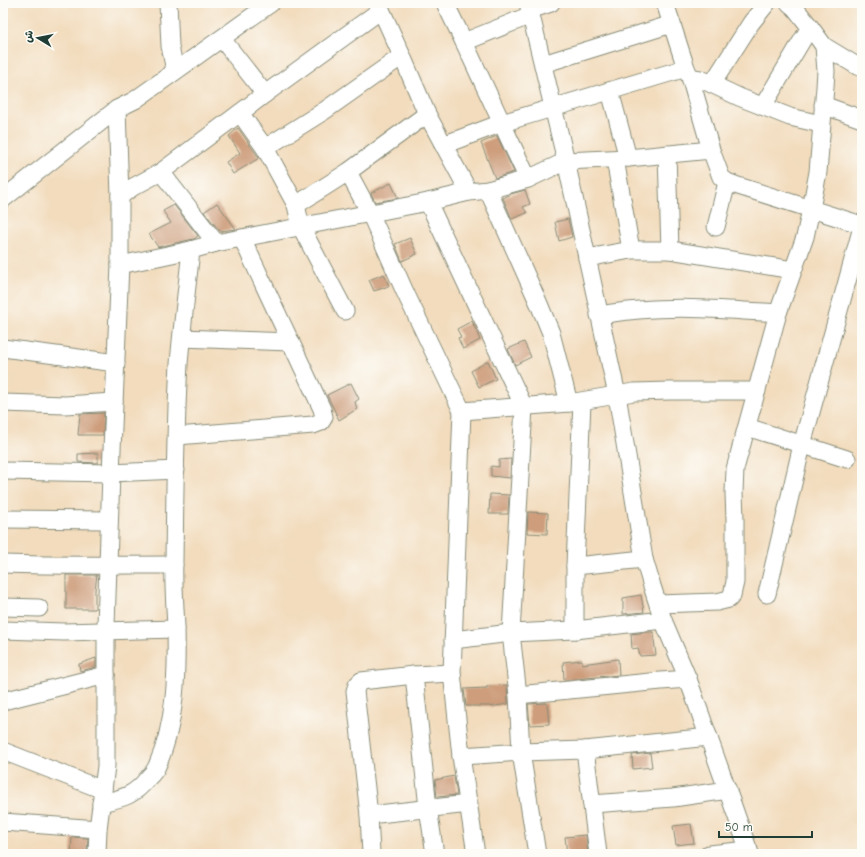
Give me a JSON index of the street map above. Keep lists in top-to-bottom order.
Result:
{
  "scale_bar": "50 m",
  "north": "left"
}
